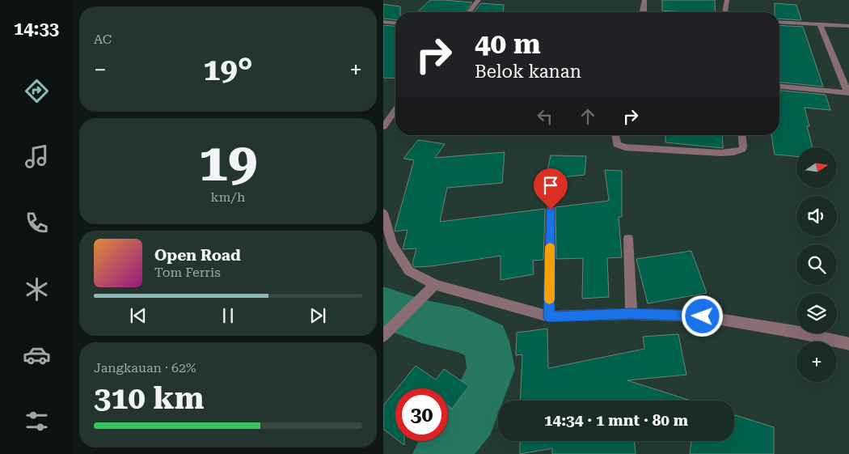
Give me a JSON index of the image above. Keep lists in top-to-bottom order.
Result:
{
  "north": "right",
  "page": {
    "tabs": "14:33",
    "tile": [
      "AC",
      ["19", "km/h"],
      ["Jangkauan · 62%", "310 km"]
    ],
    "turn": ["40 m", "Belok kanan"],
    "heat": ["−", "19°", "+"],
    "map_buttons": "+",
    "song": ["Open Road", "Tom Ferris"],
    "limit": "30",
    "trip": "14:34 · 1 mnt · 80 m"
  }
}
